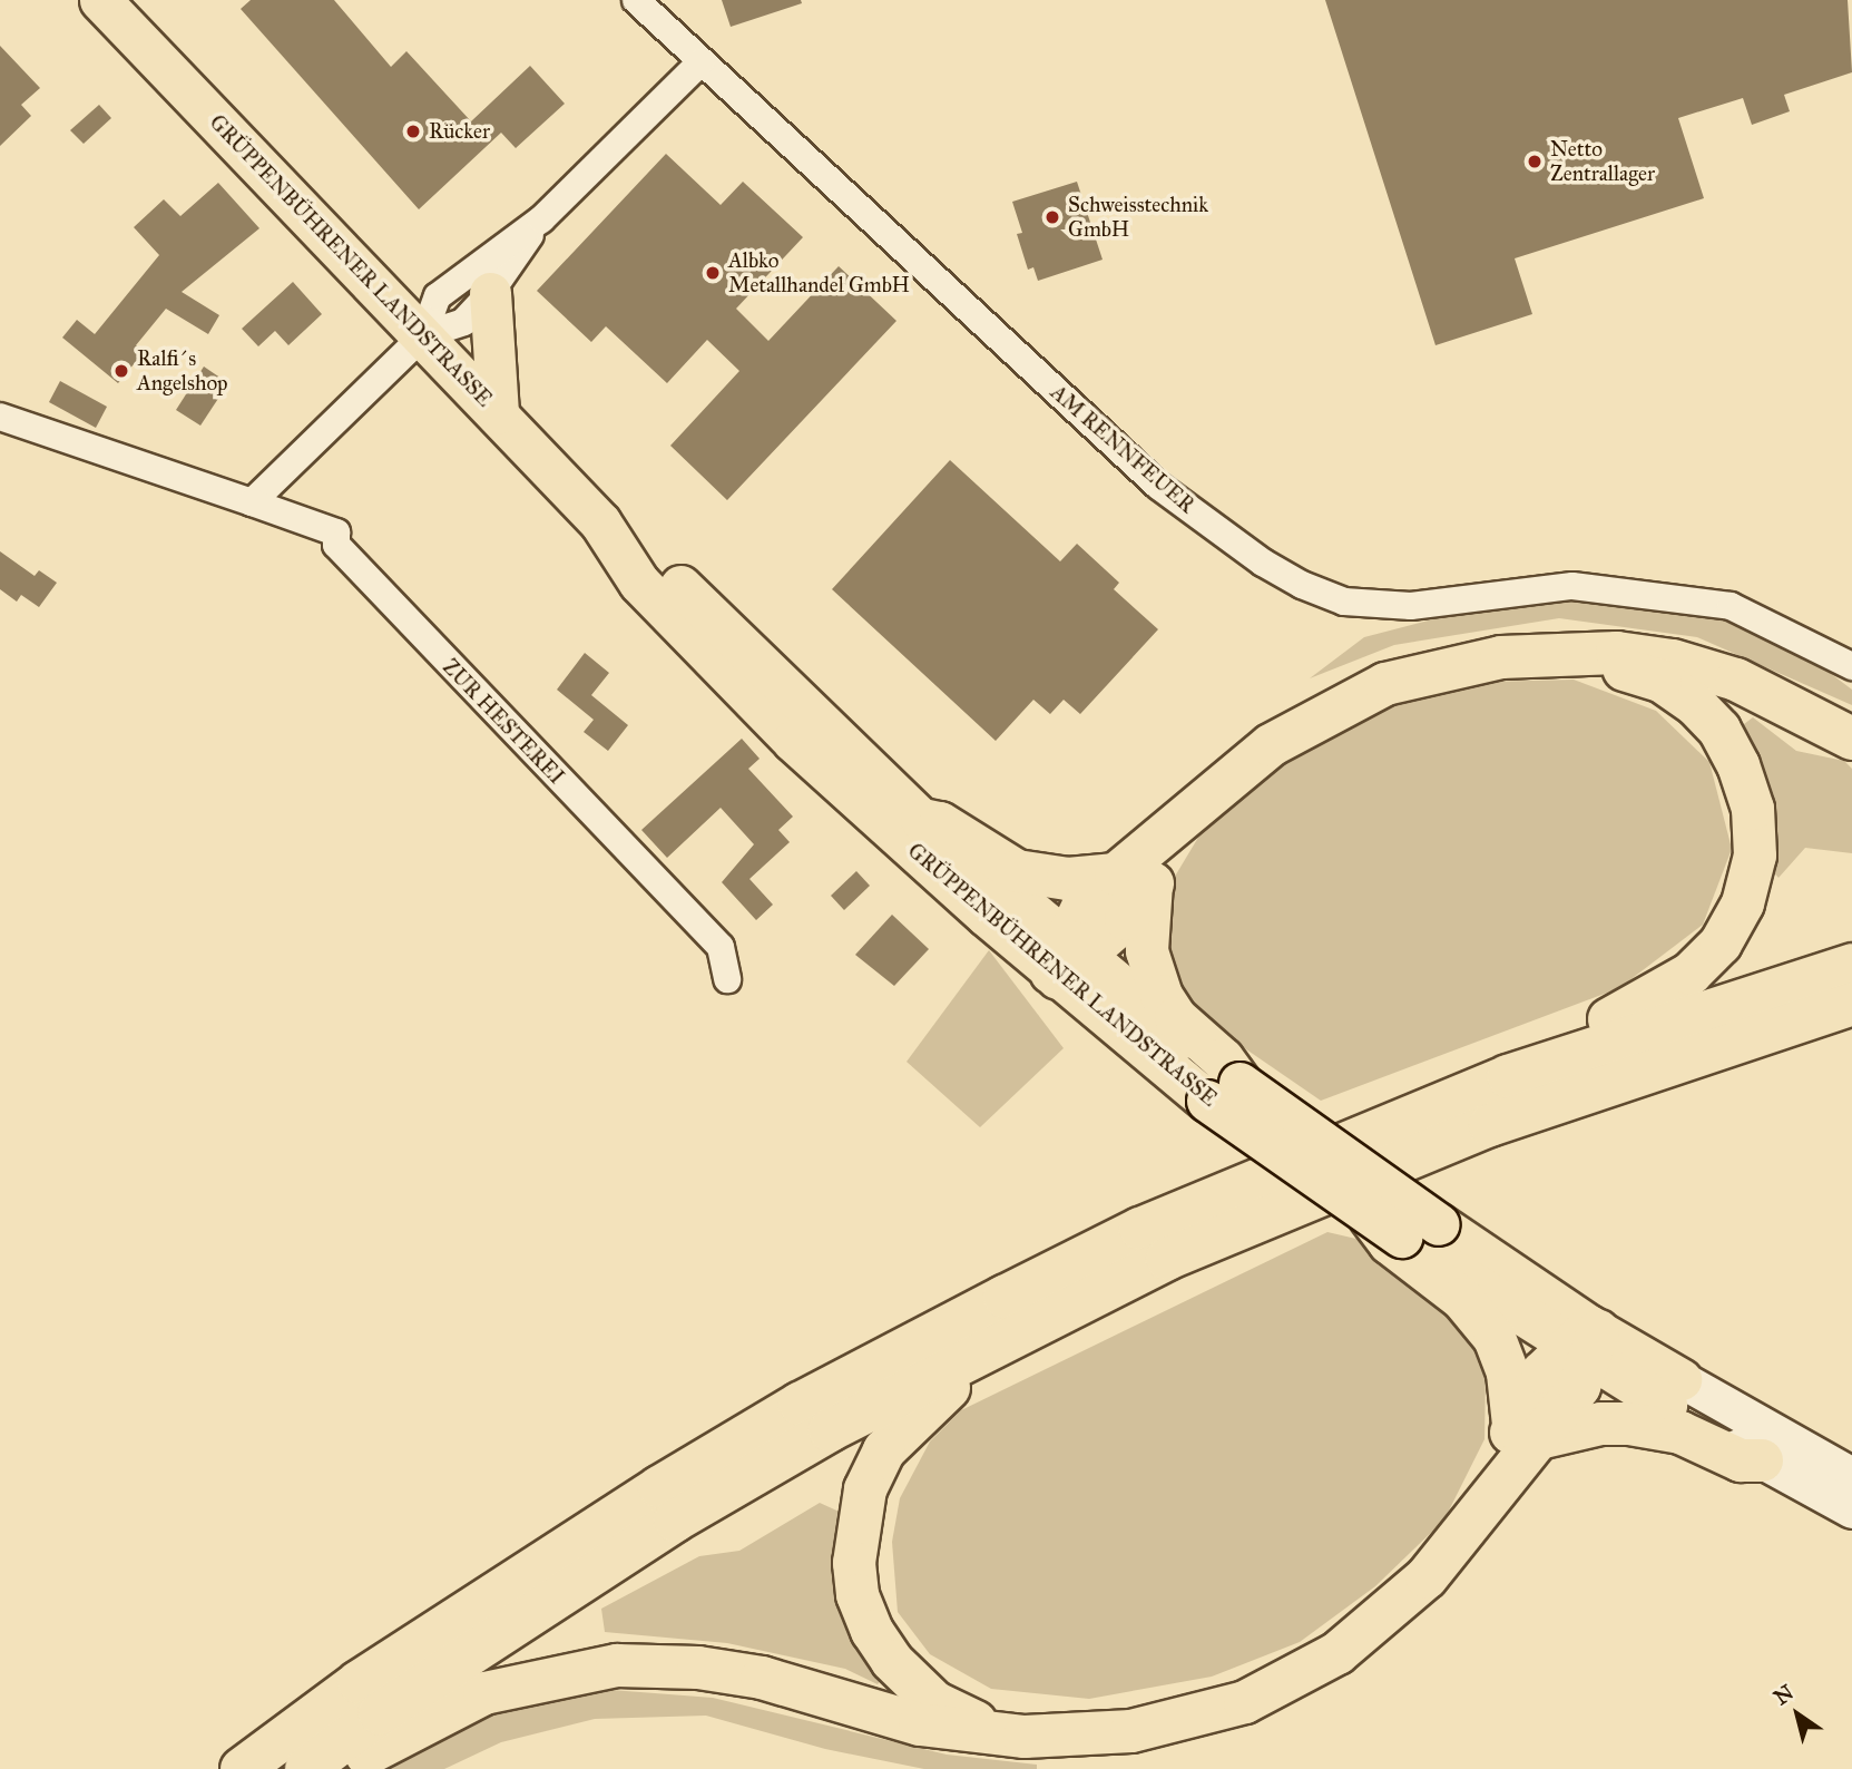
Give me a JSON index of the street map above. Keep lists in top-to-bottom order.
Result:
{
  "streets": {
    "main road": ["GRÜPPENBÜHRENER LANDSTRASSE"],
    "street": ["AM RENNFEUER", "ZUR HESTEREI"]
  },
  "places": [
    "Rücker",
    "Netto Zentrallager",
    "Schweisstechnik GmbH",
    "Albko Metallhandel GmbH",
    "Ralfi´s Angelshop"
  ],
  "north": "top left"
}
